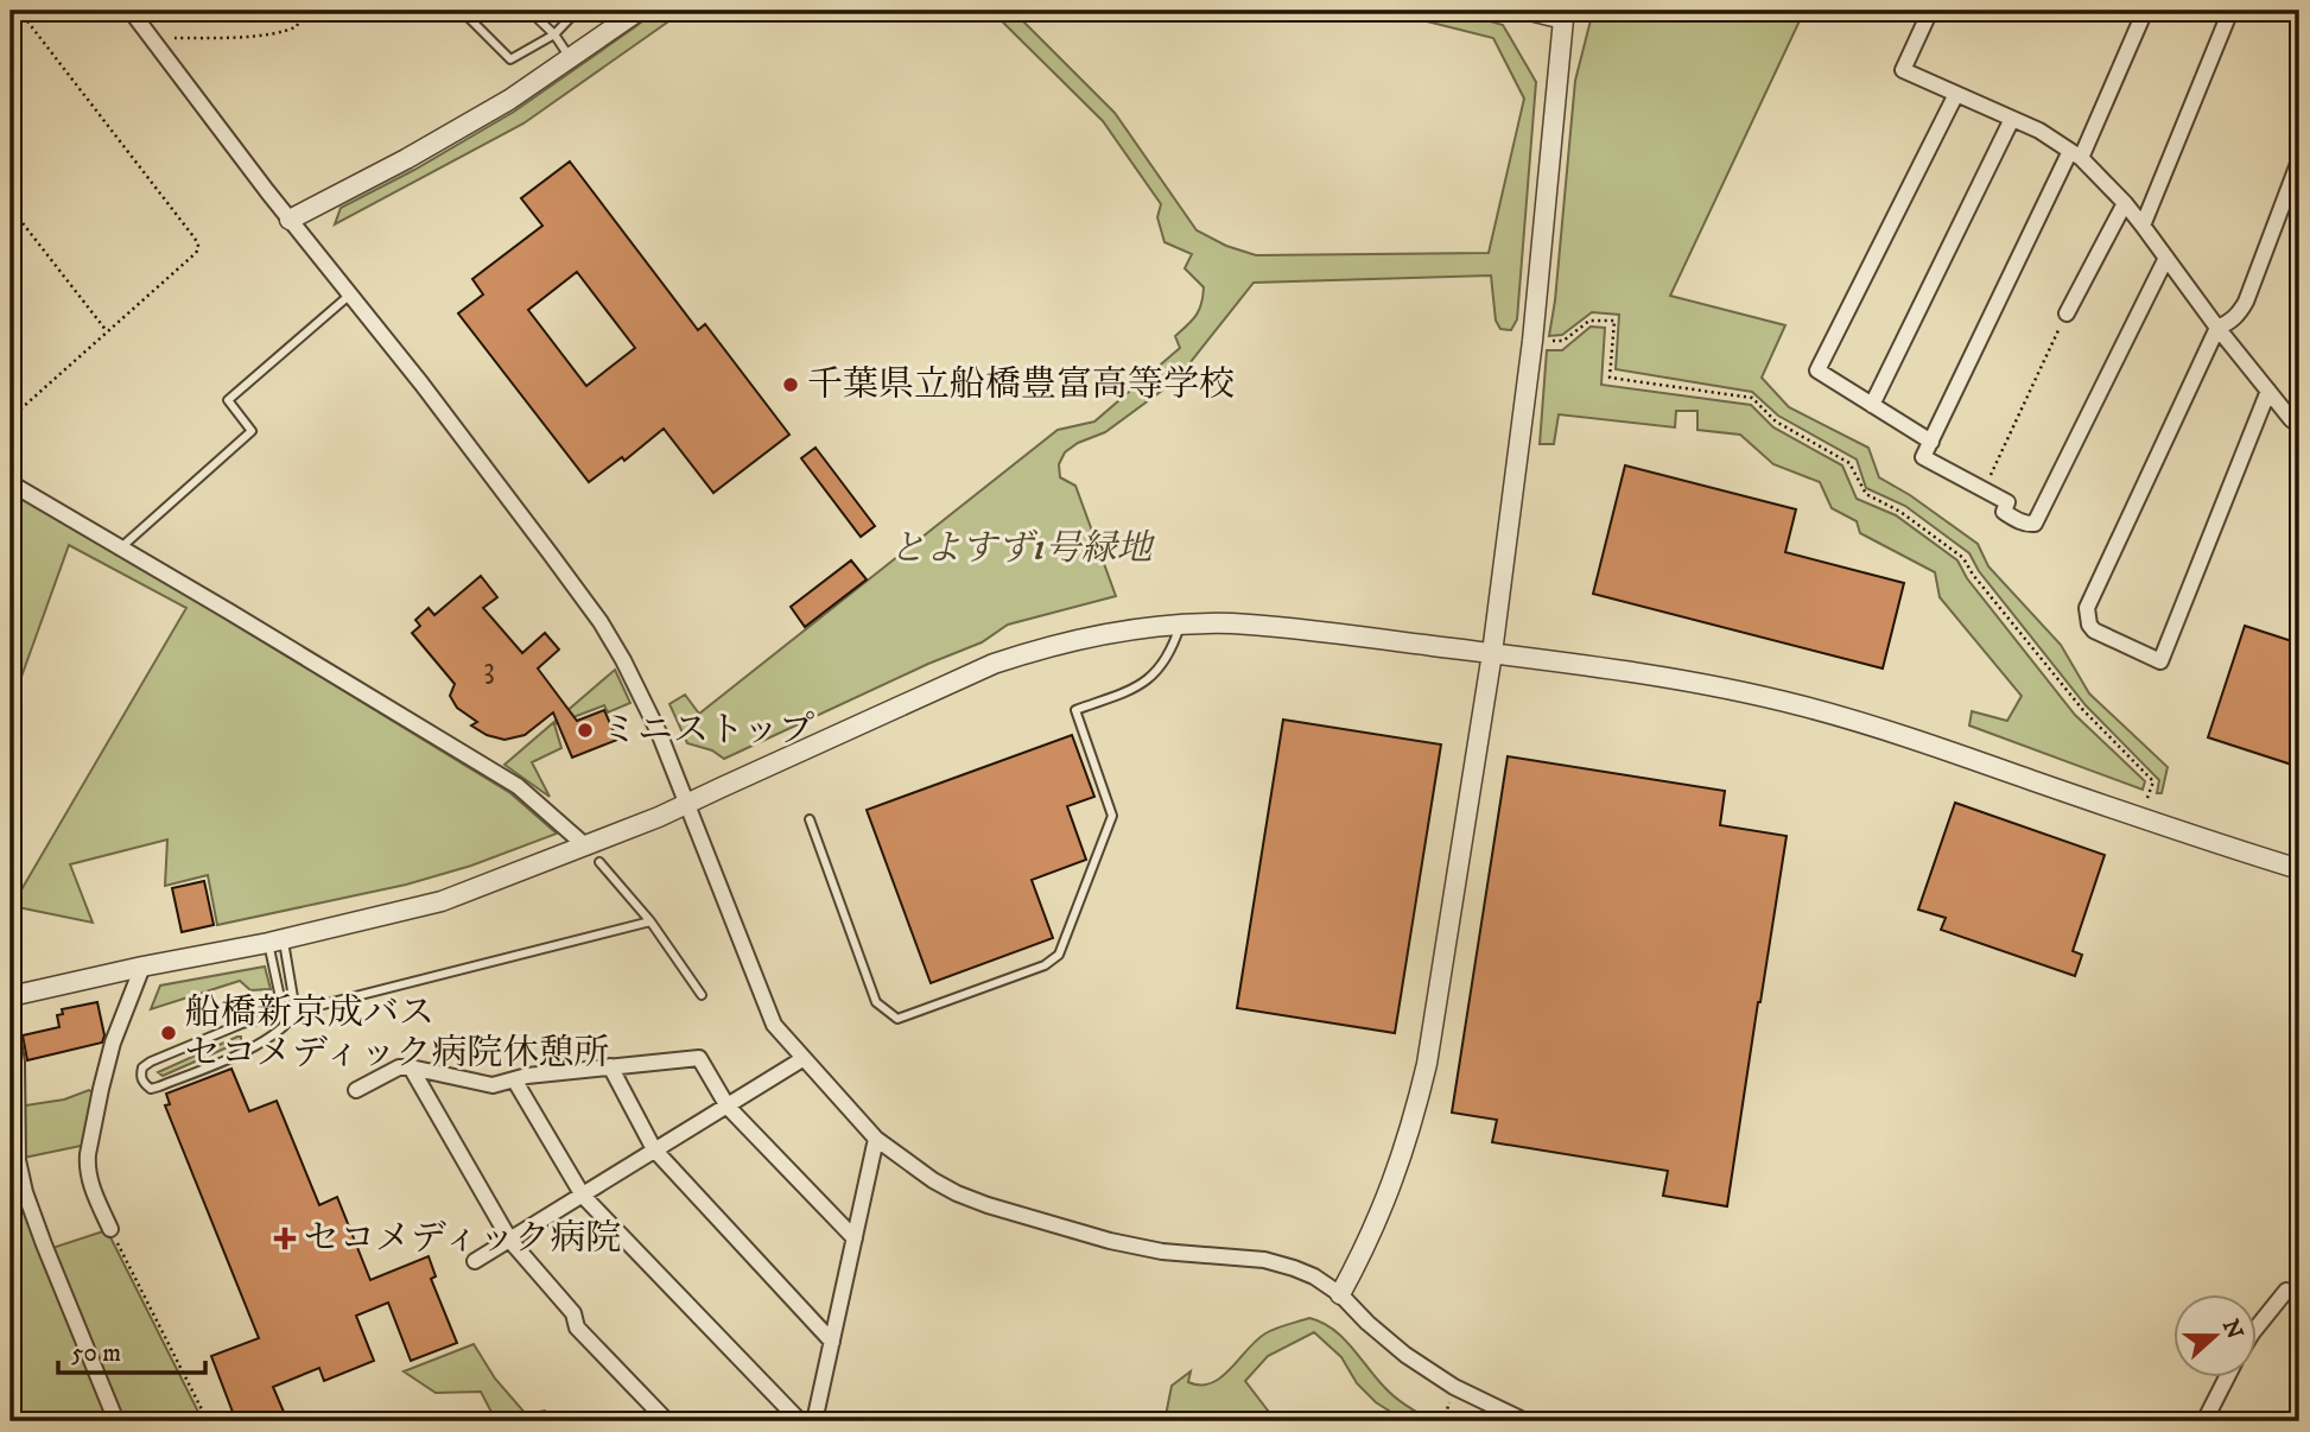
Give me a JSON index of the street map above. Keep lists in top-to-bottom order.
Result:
{
  "parks": ["とよすず1号緑地"],
  "places": {
    "other": ["千葉県立船橋豊富高等学校", "ミニストップ", "船橋新京成バス セコメディック病院休憩所"],
    "health": ["セコメディック病院"]
  },
  "house_numbers": ["3"],
  "scale_bar": "50 m",
  "north": "right"
}
